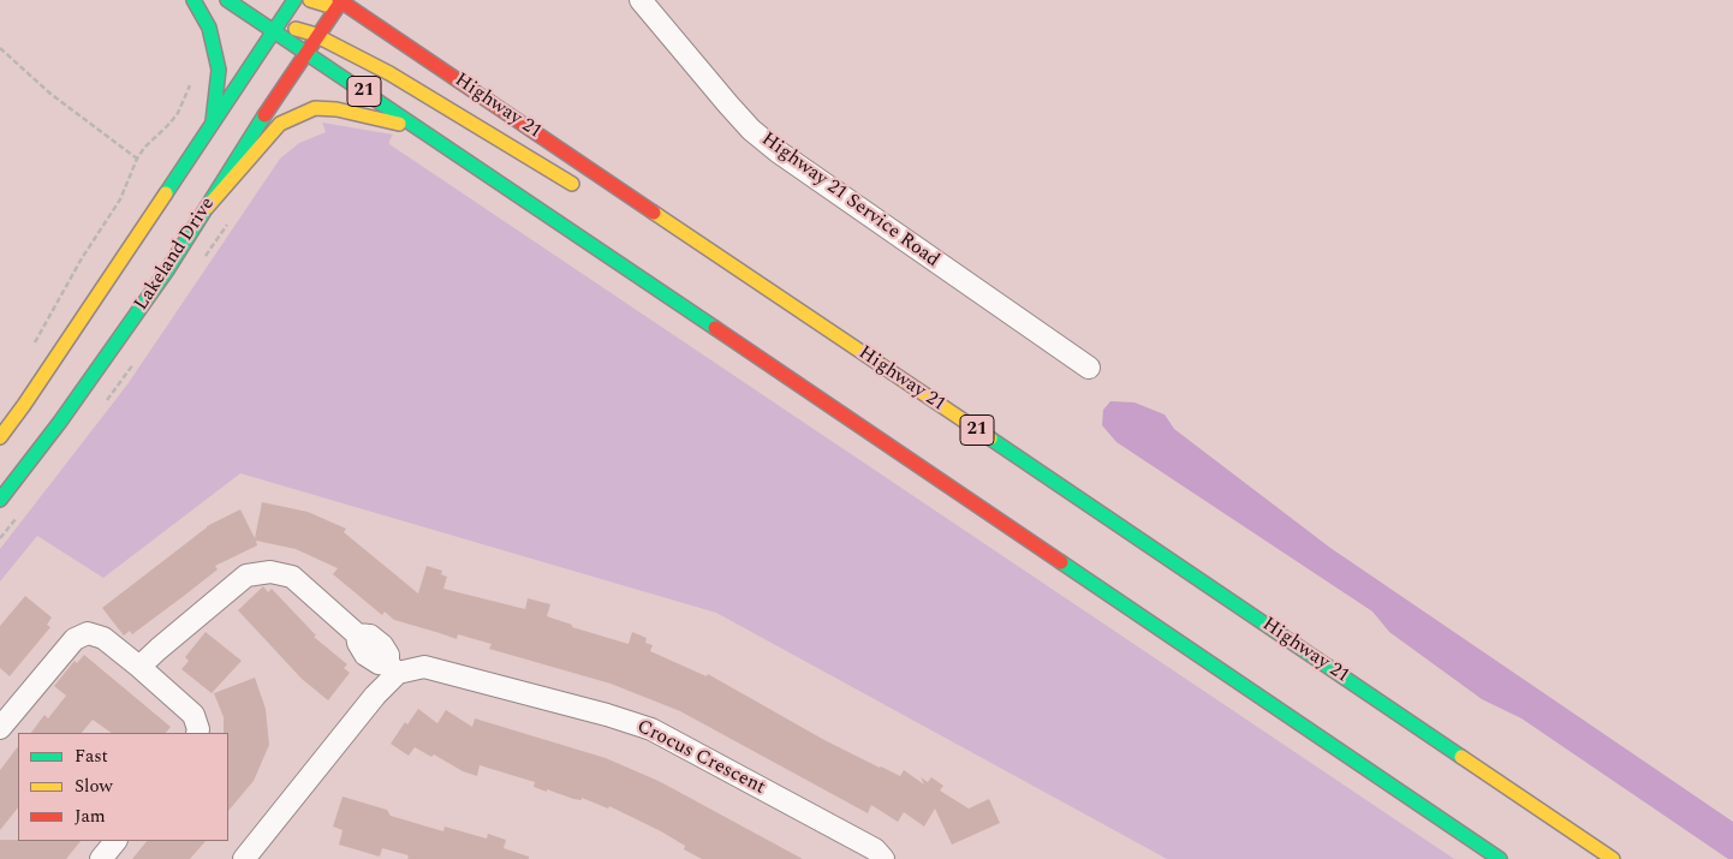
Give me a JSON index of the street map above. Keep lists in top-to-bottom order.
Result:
{
  "streets": {
    "main road": ["21", "Highway 21", "Lakeland Drive"],
    "street": ["Highway 21 Service Road", "Crocus Crescent"]
  },
  "crossings": [
    ["21", "Lakeland Drive"]
  ],
  "legend": ["Fast", "Slow", "Jam"]
}
